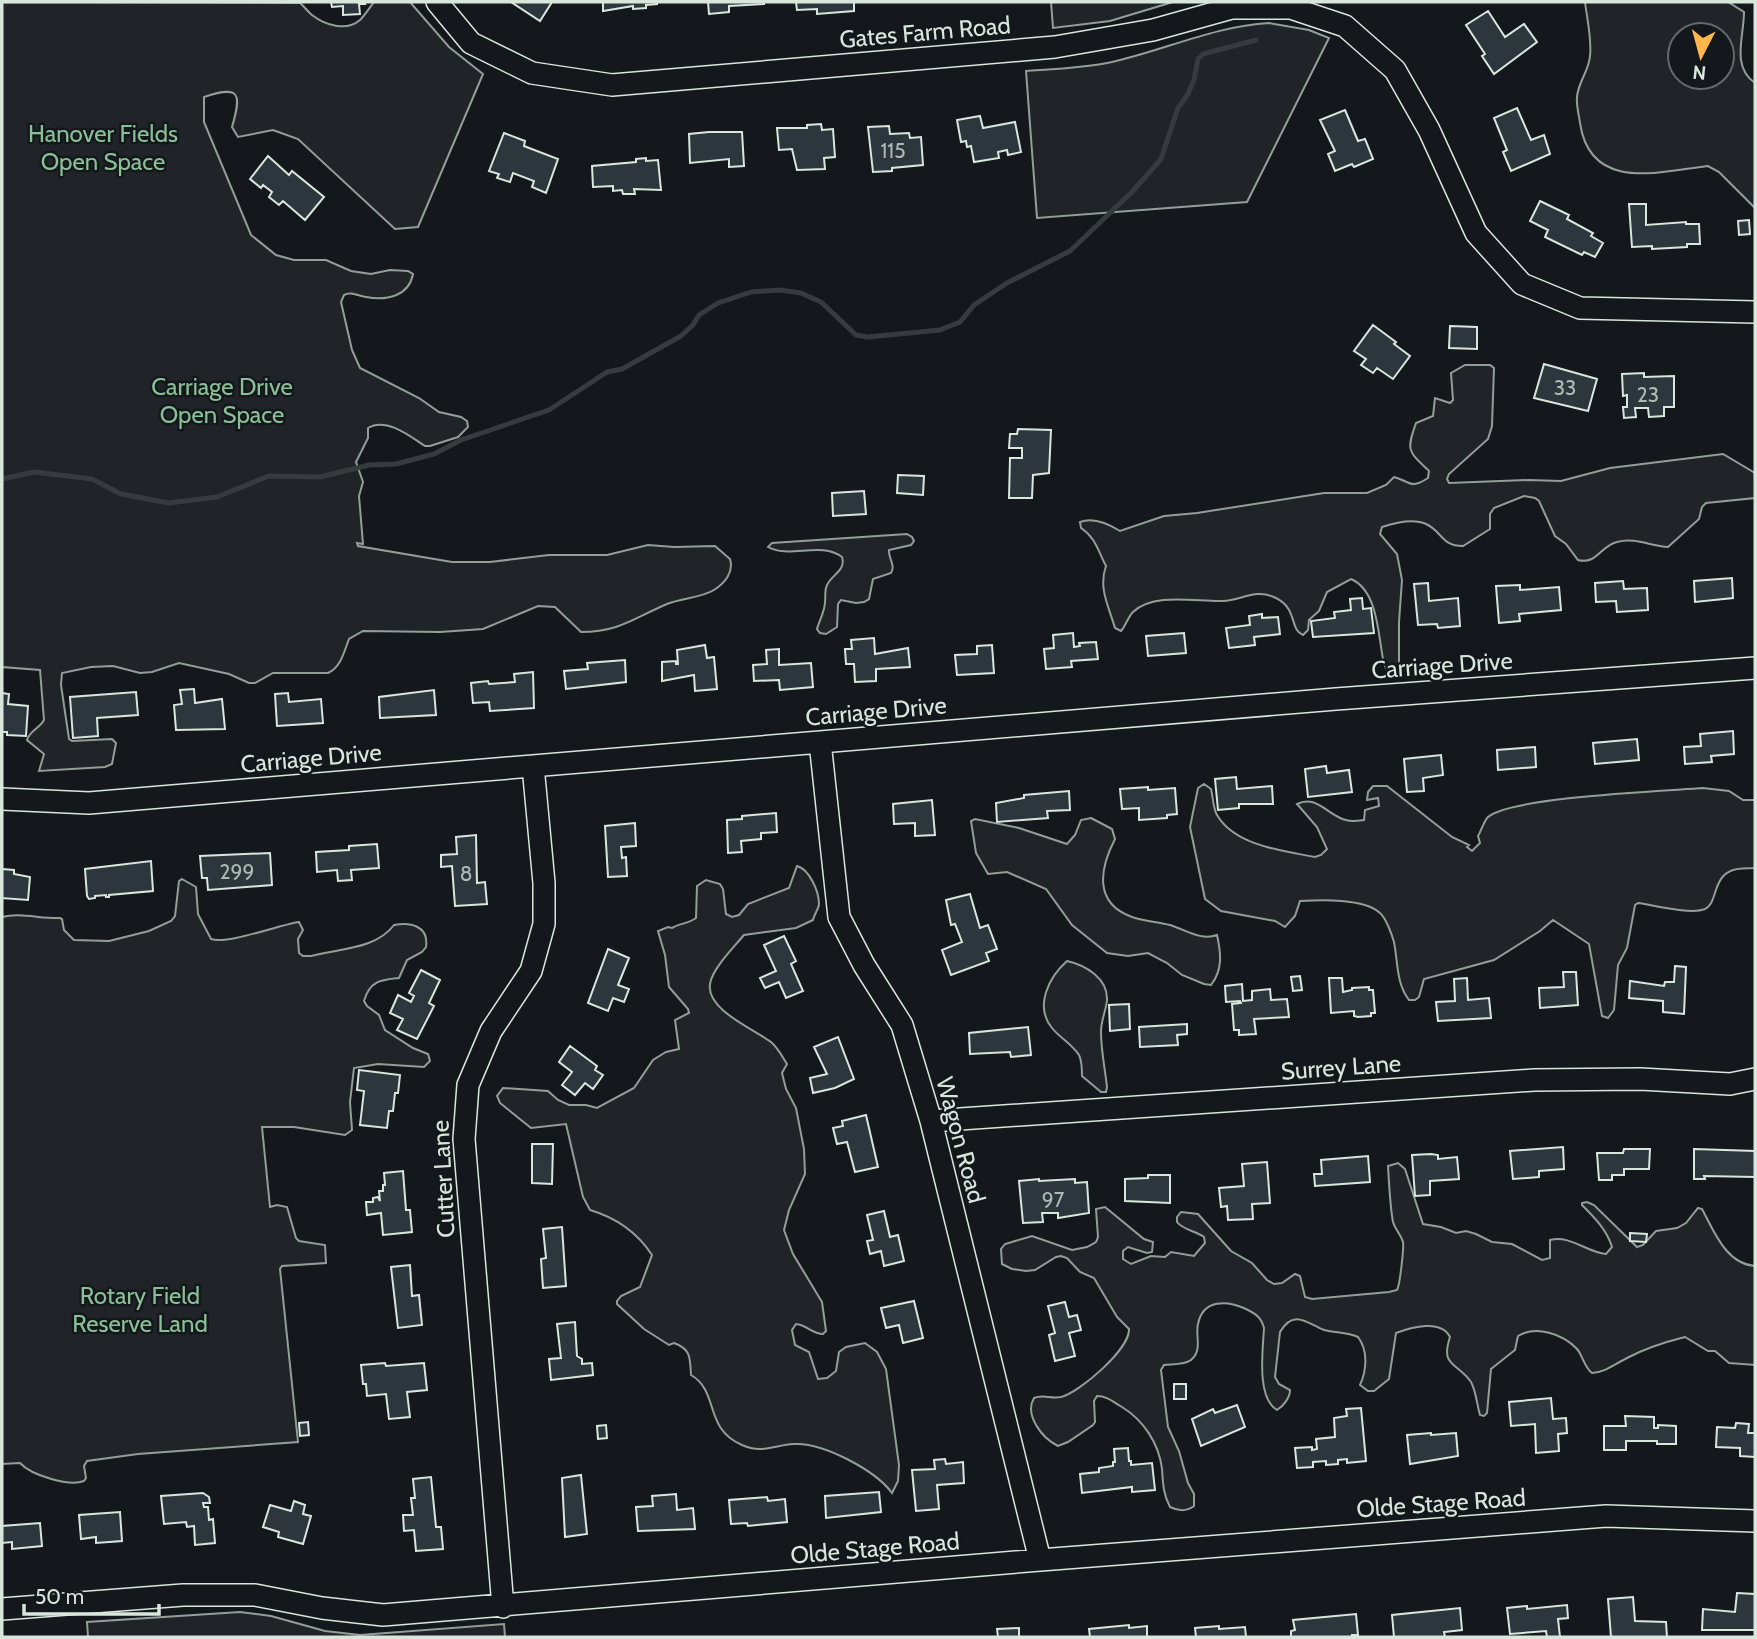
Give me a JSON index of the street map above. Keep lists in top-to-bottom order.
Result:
{
  "streets": {
    "street": [
      "Gates Farm Road",
      "Carriage Drive",
      "Surrey Lane",
      "Wagon Road",
      "Cutter Lane",
      "Olde Stage Road"
    ]
  },
  "crossings": [
    ["Carriage Drive", "Wagon Road"],
    ["Carriage Drive", "Cutter Lane"],
    ["Surrey Lane", "Wagon Road"],
    ["Wagon Road", "Olde Stage Road"],
    ["Cutter Lane", "Olde Stage Road"]
  ],
  "parks": ["Hanover Fields Open Space", "Carriage Drive Open Space", "Rotary Field Reserve Land"],
  "house_numbers": [
    "115",
    "33",
    "23",
    "299",
    "8",
    "97"
  ],
  "scale_bar": "50 m",
  "north": "bottom"
}
